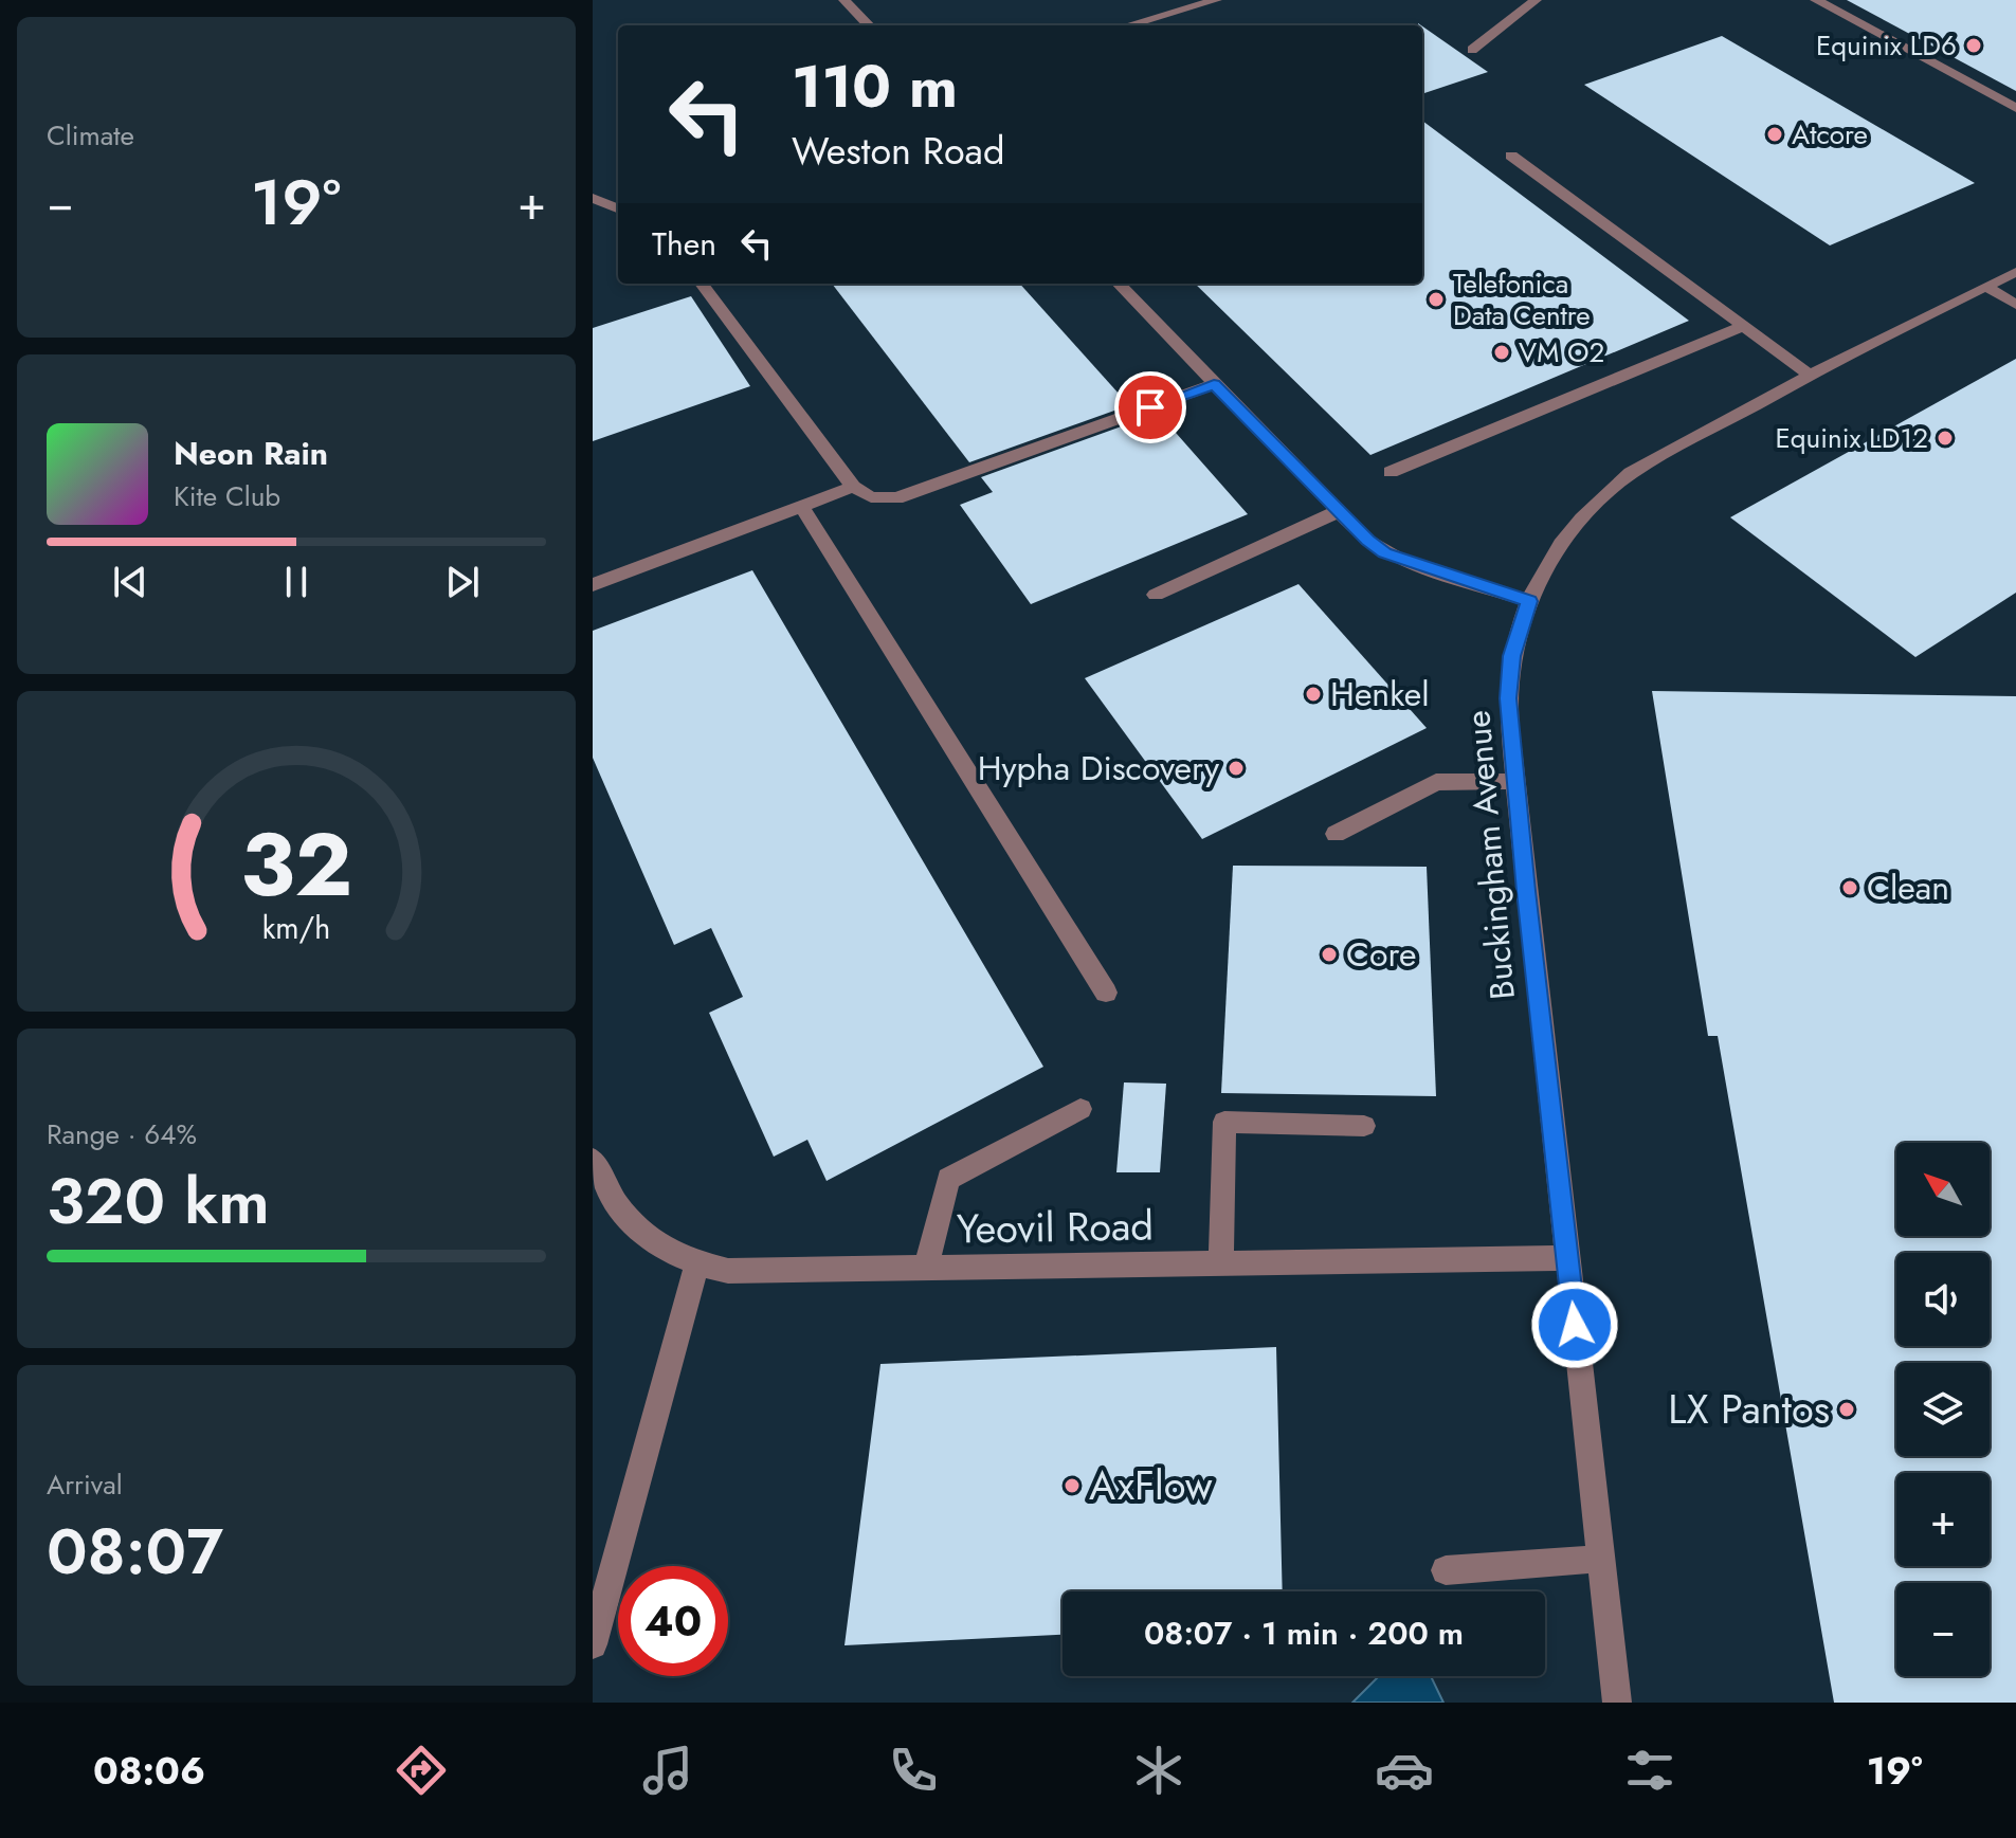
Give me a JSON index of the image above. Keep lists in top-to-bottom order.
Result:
{
  "streets": {
    "street": ["Buckingham Avenue", "Yeovil Road"]
  },
  "crossings": [
    ["Buckingham Avenue", "Yeovil Road"]
  ],
  "places": [
    "Equinix LD6",
    "Atcore",
    "Telefonica Data Centre",
    "VM O2",
    "Equinix LD12",
    "Henkel",
    "Hypha Discovery",
    "Clean",
    "Core",
    "LX Pantos",
    "AxFlow"
  ],
  "north": "top left",
  "page": {
    "tile": [
      "Climate",
      ["Range · 64%", "320 km"],
      ["Arrival", "08:07"]
    ],
    "turn": ["110 m", "Weston Road"],
    "heat": ["−", "19°", "+"],
    "then": "Then",
    "song": ["Neon Rain", "Kite Club"],
    "map_buttons": ["+", "−"],
    "limit": "40",
    "trip": "08:07 · 1 min · 200 m",
    "tabs": ["08:06", "19°"],
    "gauge": ["32", "km/h"]
  }
}
